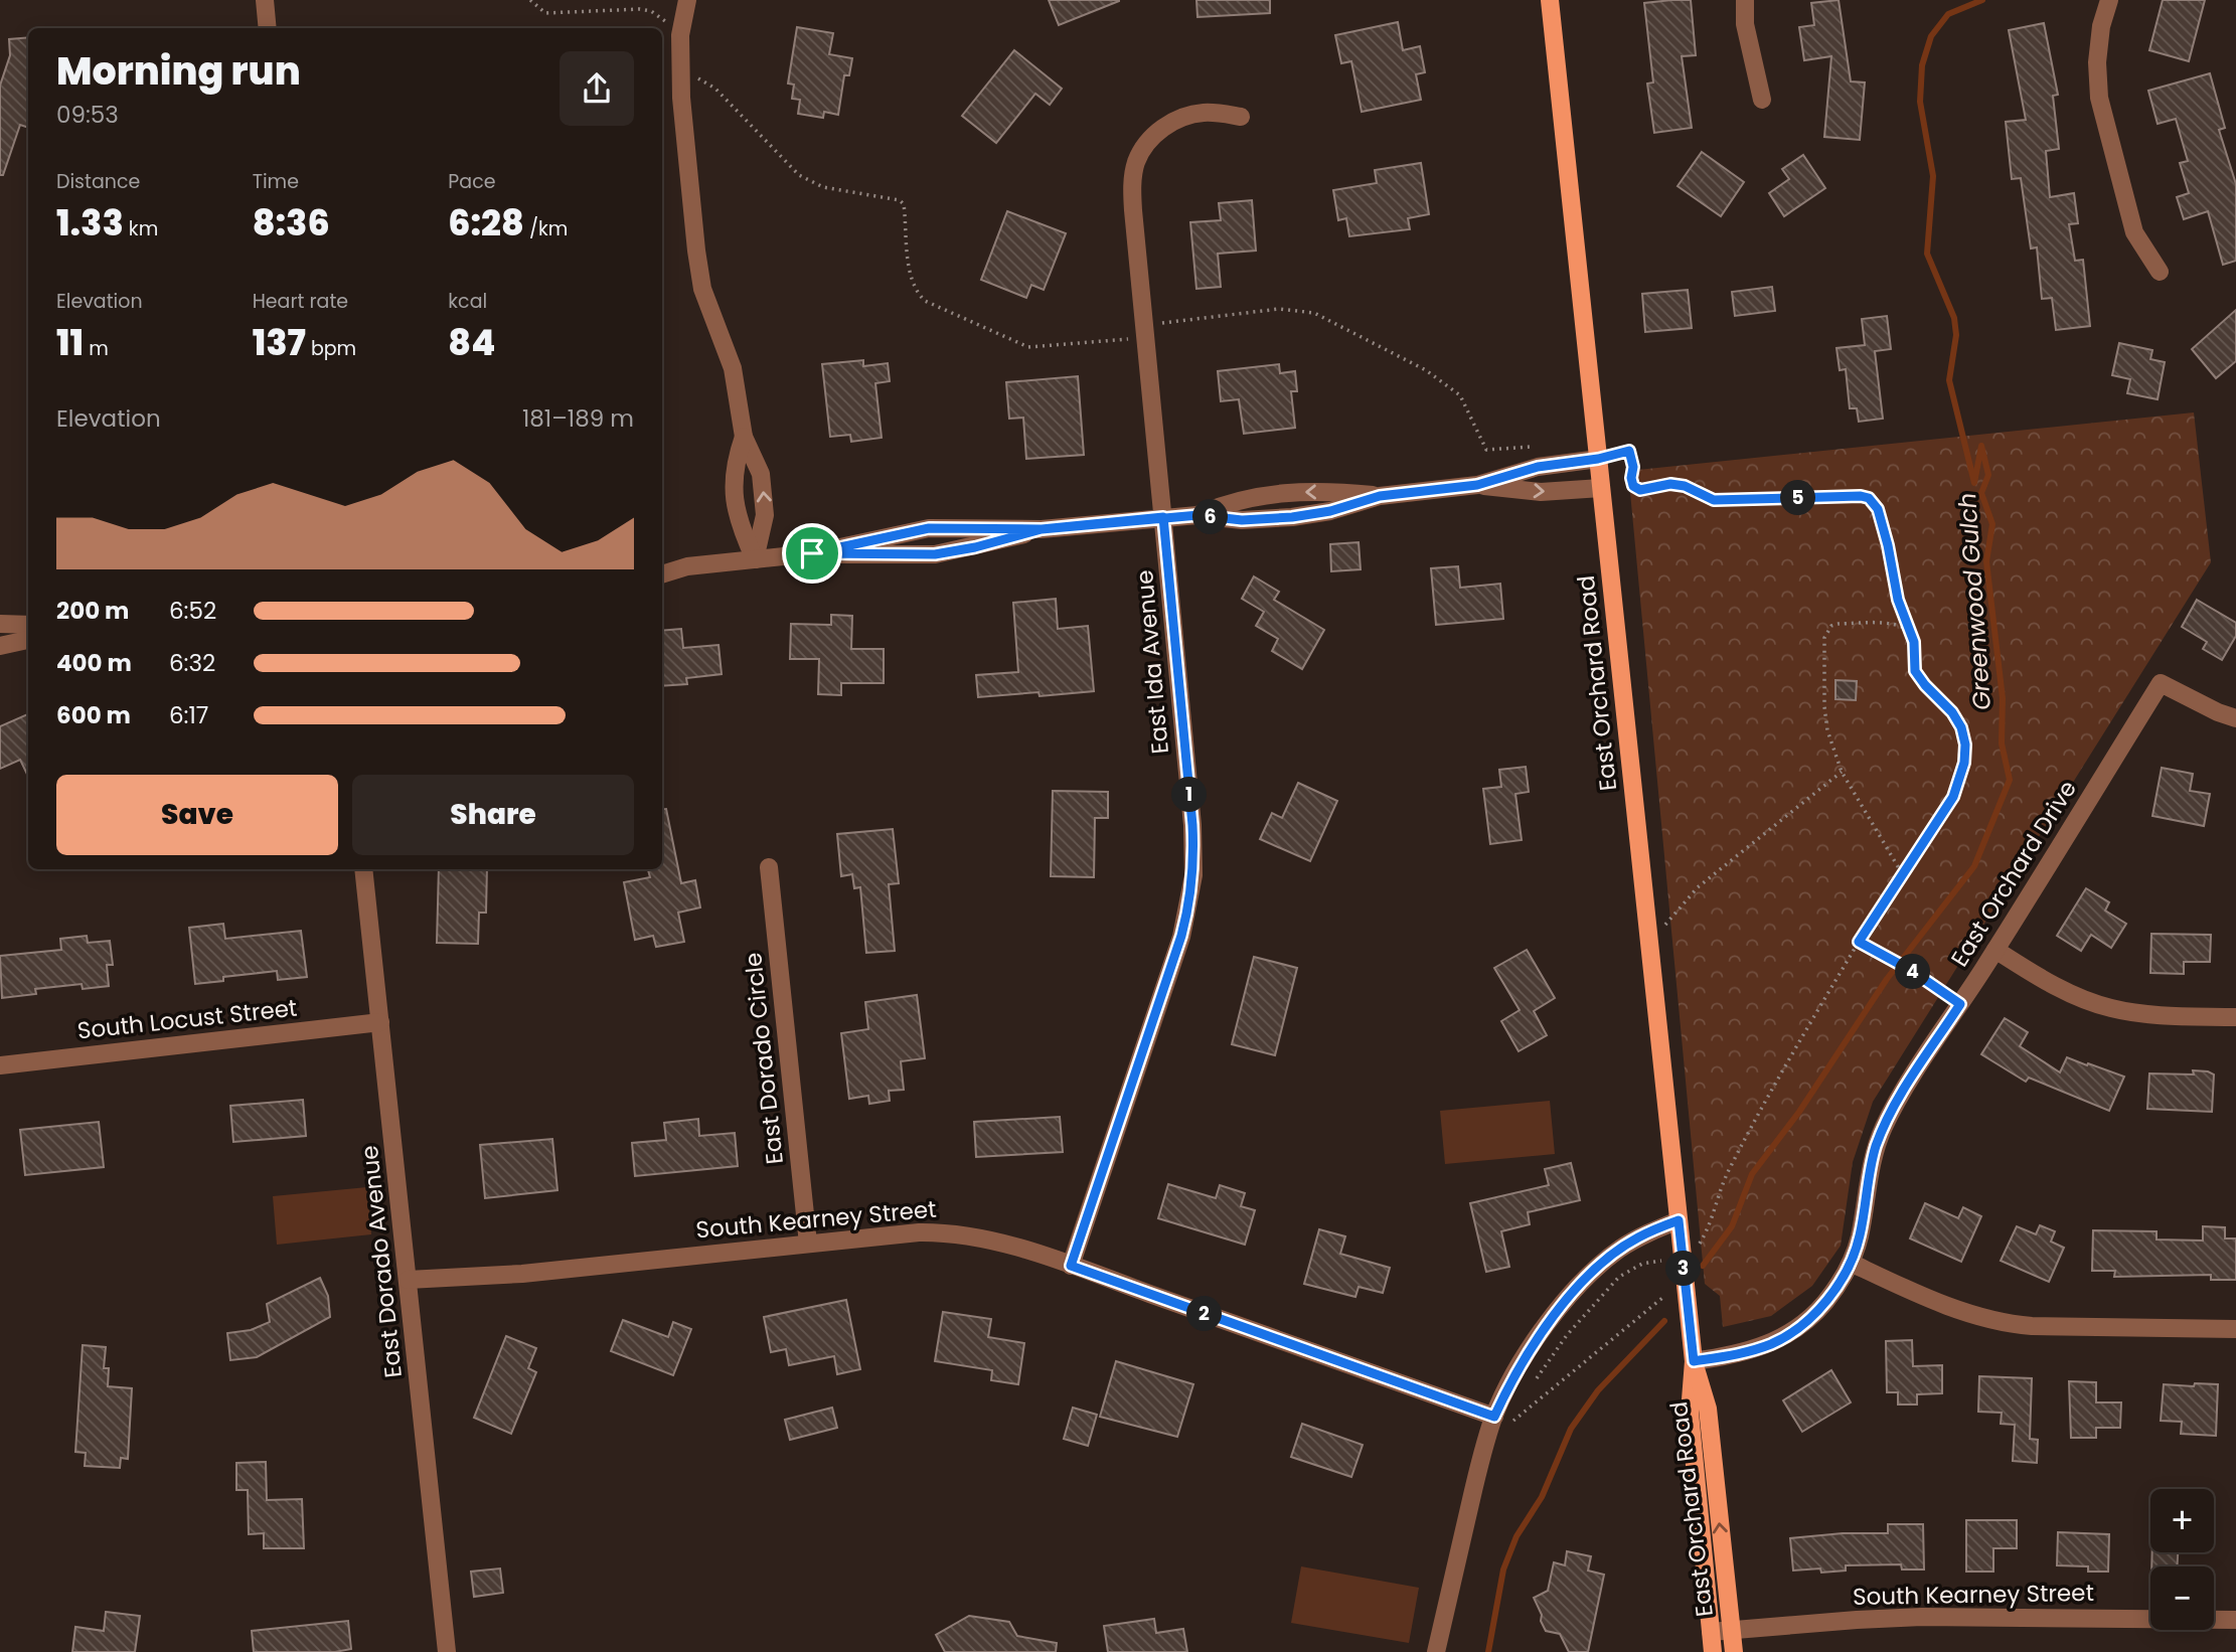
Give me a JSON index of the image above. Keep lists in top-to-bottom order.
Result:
{
  "streets": {
    "main road": ["East Orchard Road"],
    "street": [
      "East Ida Avenue",
      "East Orchard Drive",
      "South Locust Street",
      "East Dorado Circle",
      "South Kearney Street",
      "East Dorado Avenue"
    ]
  },
  "crossings": [
    ["East Ida Avenue", "South Kearney Street"],
    ["East Orchard Road", "East Orchard Drive"],
    ["East Orchard Road", "South Kearney Street"],
    ["South Locust Street", "East Dorado Avenue"],
    ["East Dorado Circle", "South Kearney Street"],
    ["South Kearney Street", "East Dorado Avenue"]
  ],
  "water": ["Greenwood Gulch"],
  "page": {
    "heading": ["Morning run", "09:53"],
    "stats": [
      ["Distance", "1.33 km"],
      ["Time", "8:36"],
      ["Pace", "6:28 /km"],
      ["Elevation", "11 m"],
      ["Heart rate", "137 bpm"],
      ["kcal", "84"]
    ],
    "chart": ["Elevation", "181–189 m"],
    "pins": [
      "5",
      "6",
      "1",
      "4",
      "3",
      "2"
    ],
    "list": [
      {
        "name": "200 m",
        "note": "6:52"
      },
      {
        "name": "400 m",
        "note": "6:32"
      },
      {
        "name": "600 m",
        "note": "6:17"
      }
    ],
    "buttons": ["Save", "Share"],
    "map_buttons": ["+", "−"]
  }
}
